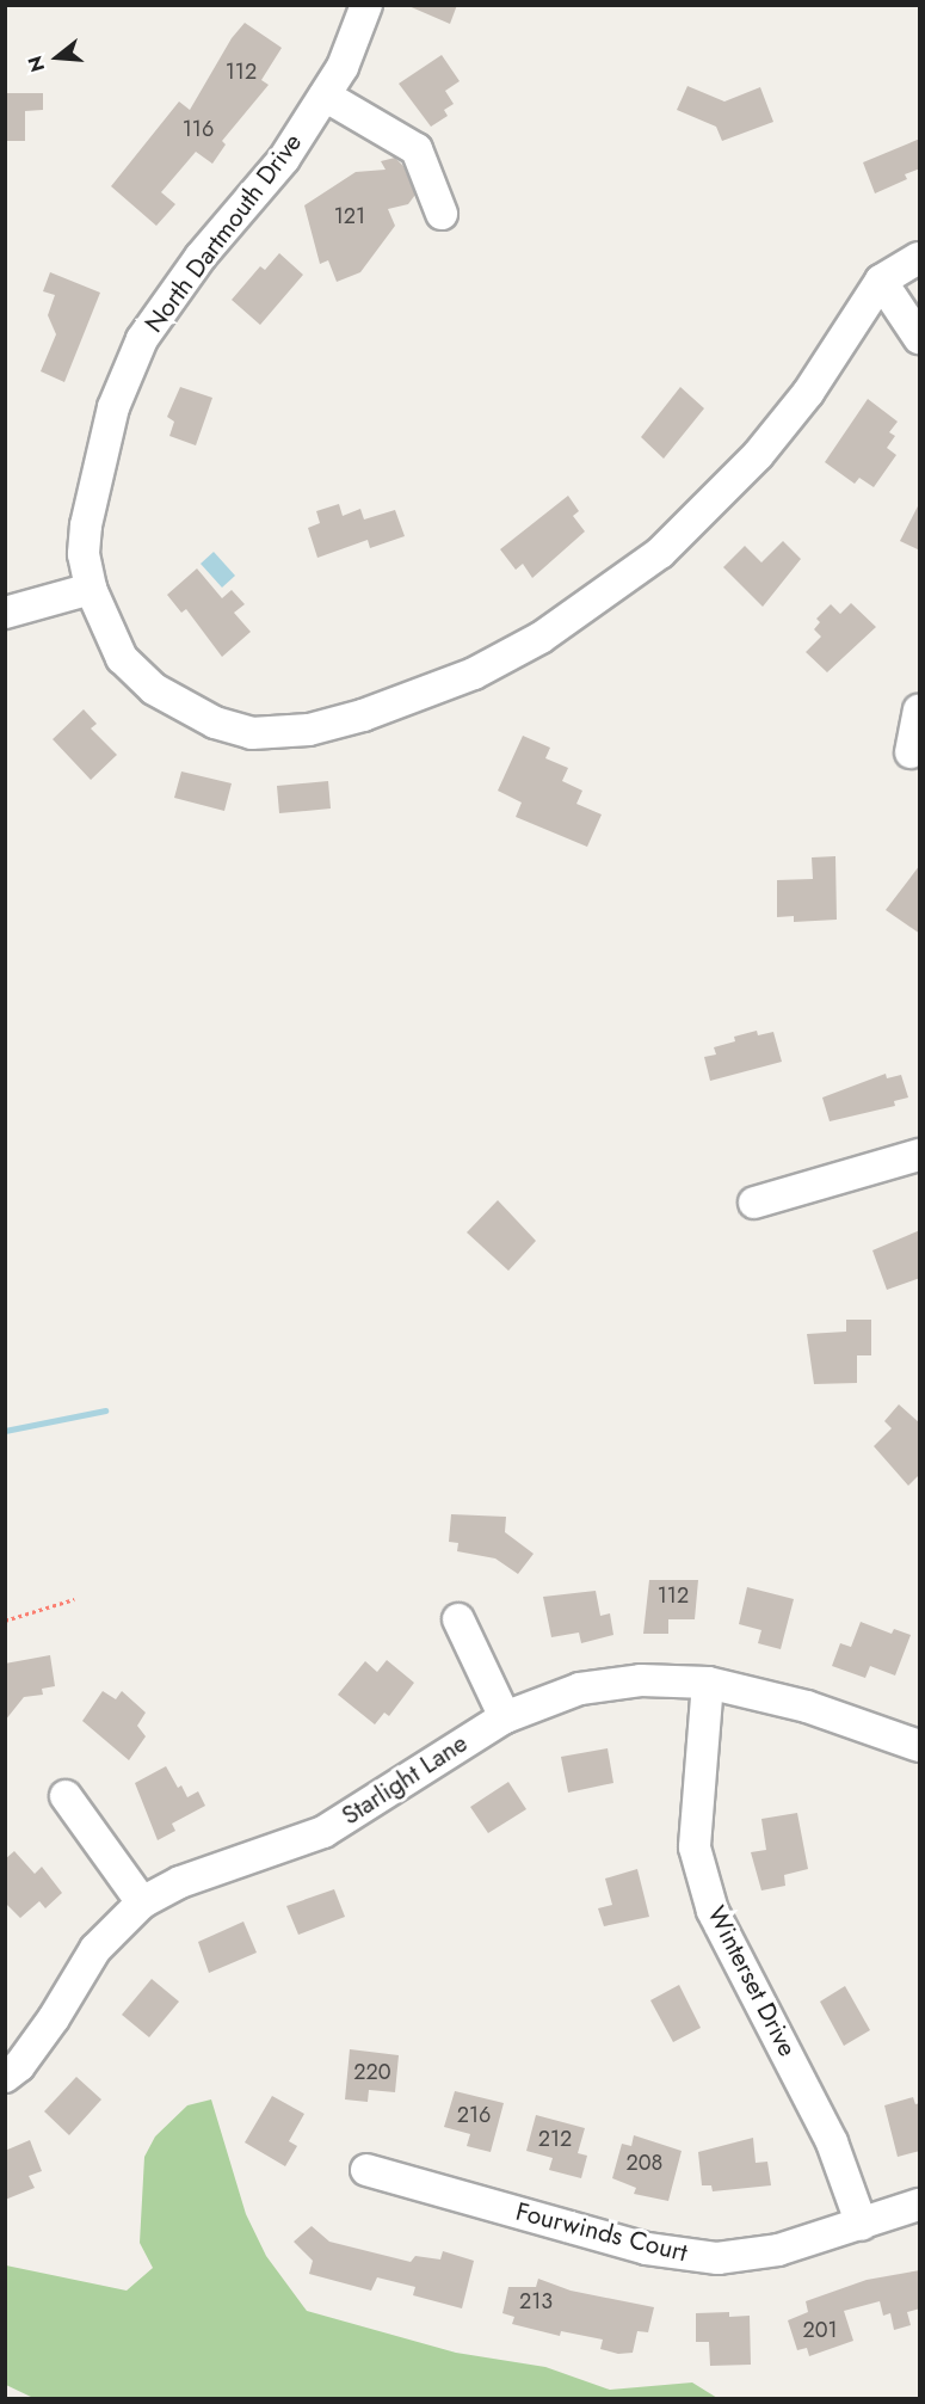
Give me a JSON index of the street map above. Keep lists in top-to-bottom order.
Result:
{
  "streets": {
    "street": [
      "North Dartmouth Drive",
      "Starlight Lane",
      "Winterset Drive",
      "Fourwinds Court"
    ]
  },
  "crossings": [
    ["Starlight Lane", "Winterset Drive"],
    ["Winterset Drive", "Fourwinds Court"]
  ],
  "house_numbers": [
    "112",
    "116",
    "121",
    "112",
    "220",
    "216",
    "212",
    "208",
    "213",
    "201"
  ],
  "north": "left"
}
